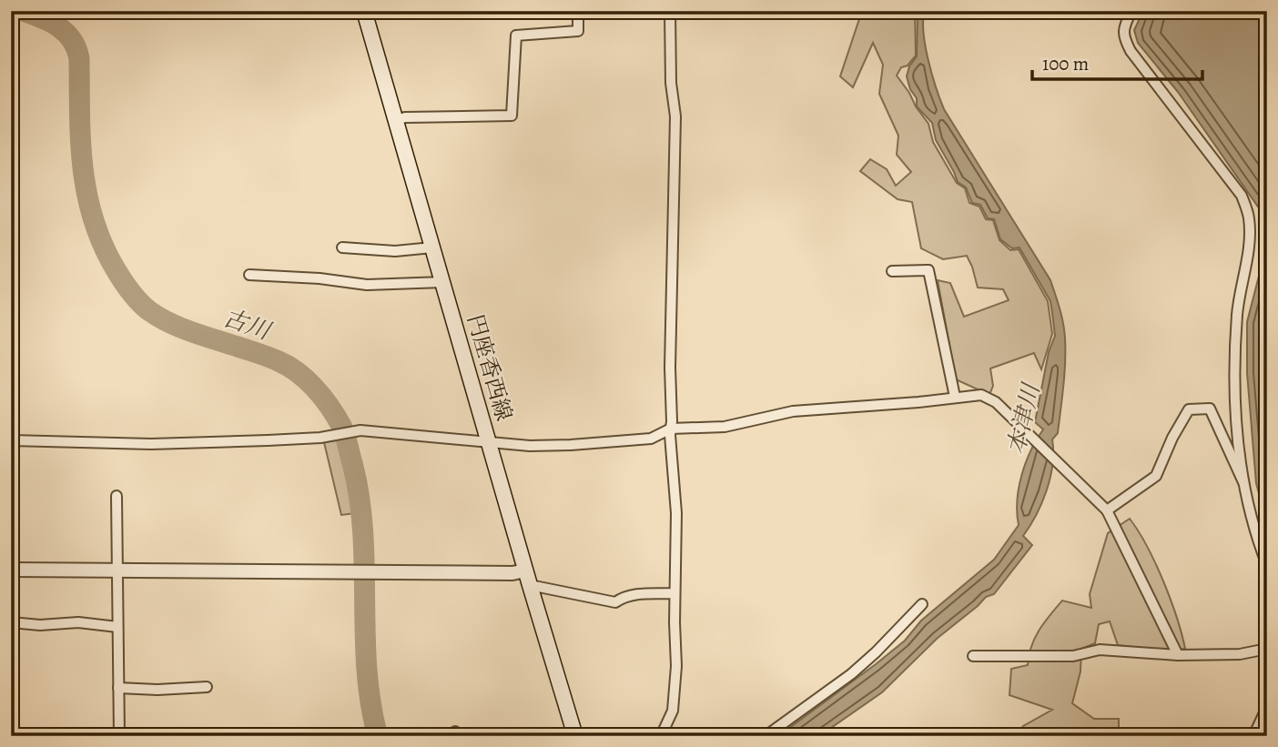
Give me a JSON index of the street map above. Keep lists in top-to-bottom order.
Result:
{
  "streets": {
    "main road": ["円座香西線"]
  },
  "water": ["古川", "本津川"],
  "scale_bar": "100 m"
}
